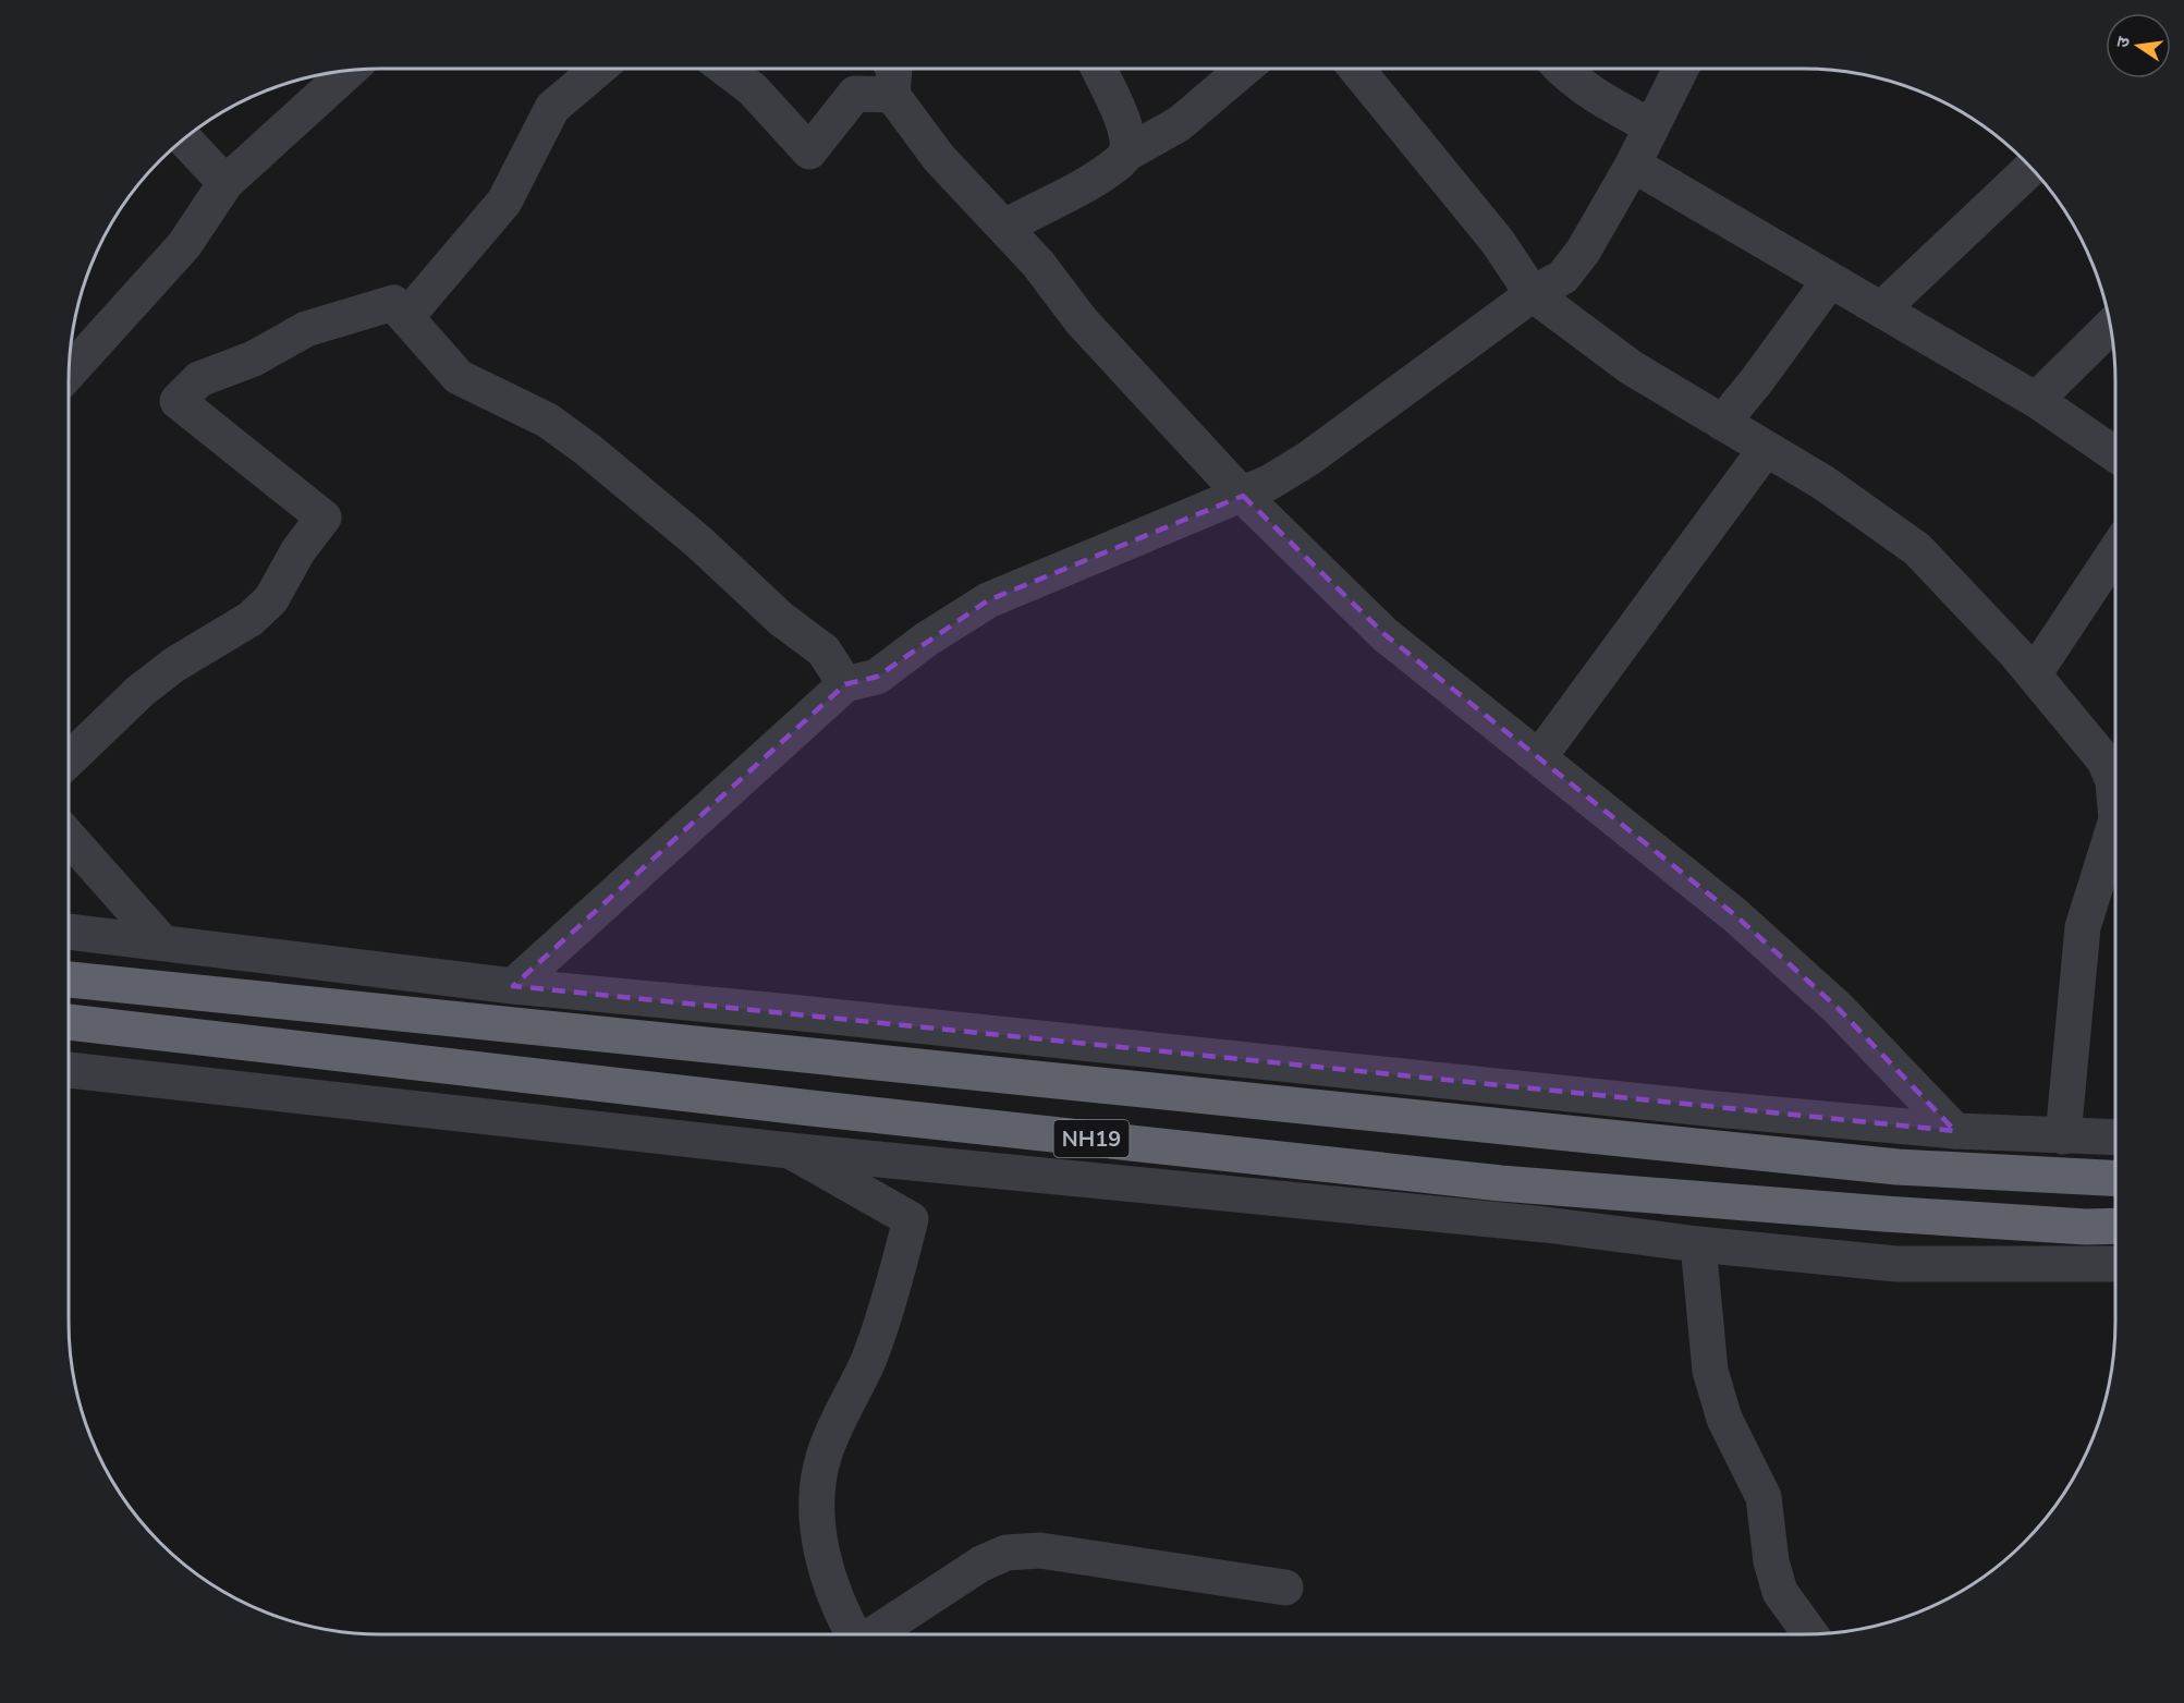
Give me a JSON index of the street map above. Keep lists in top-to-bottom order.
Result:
{
  "streets": {
    "highway": ["NH19"]
  },
  "north": "left"
}
